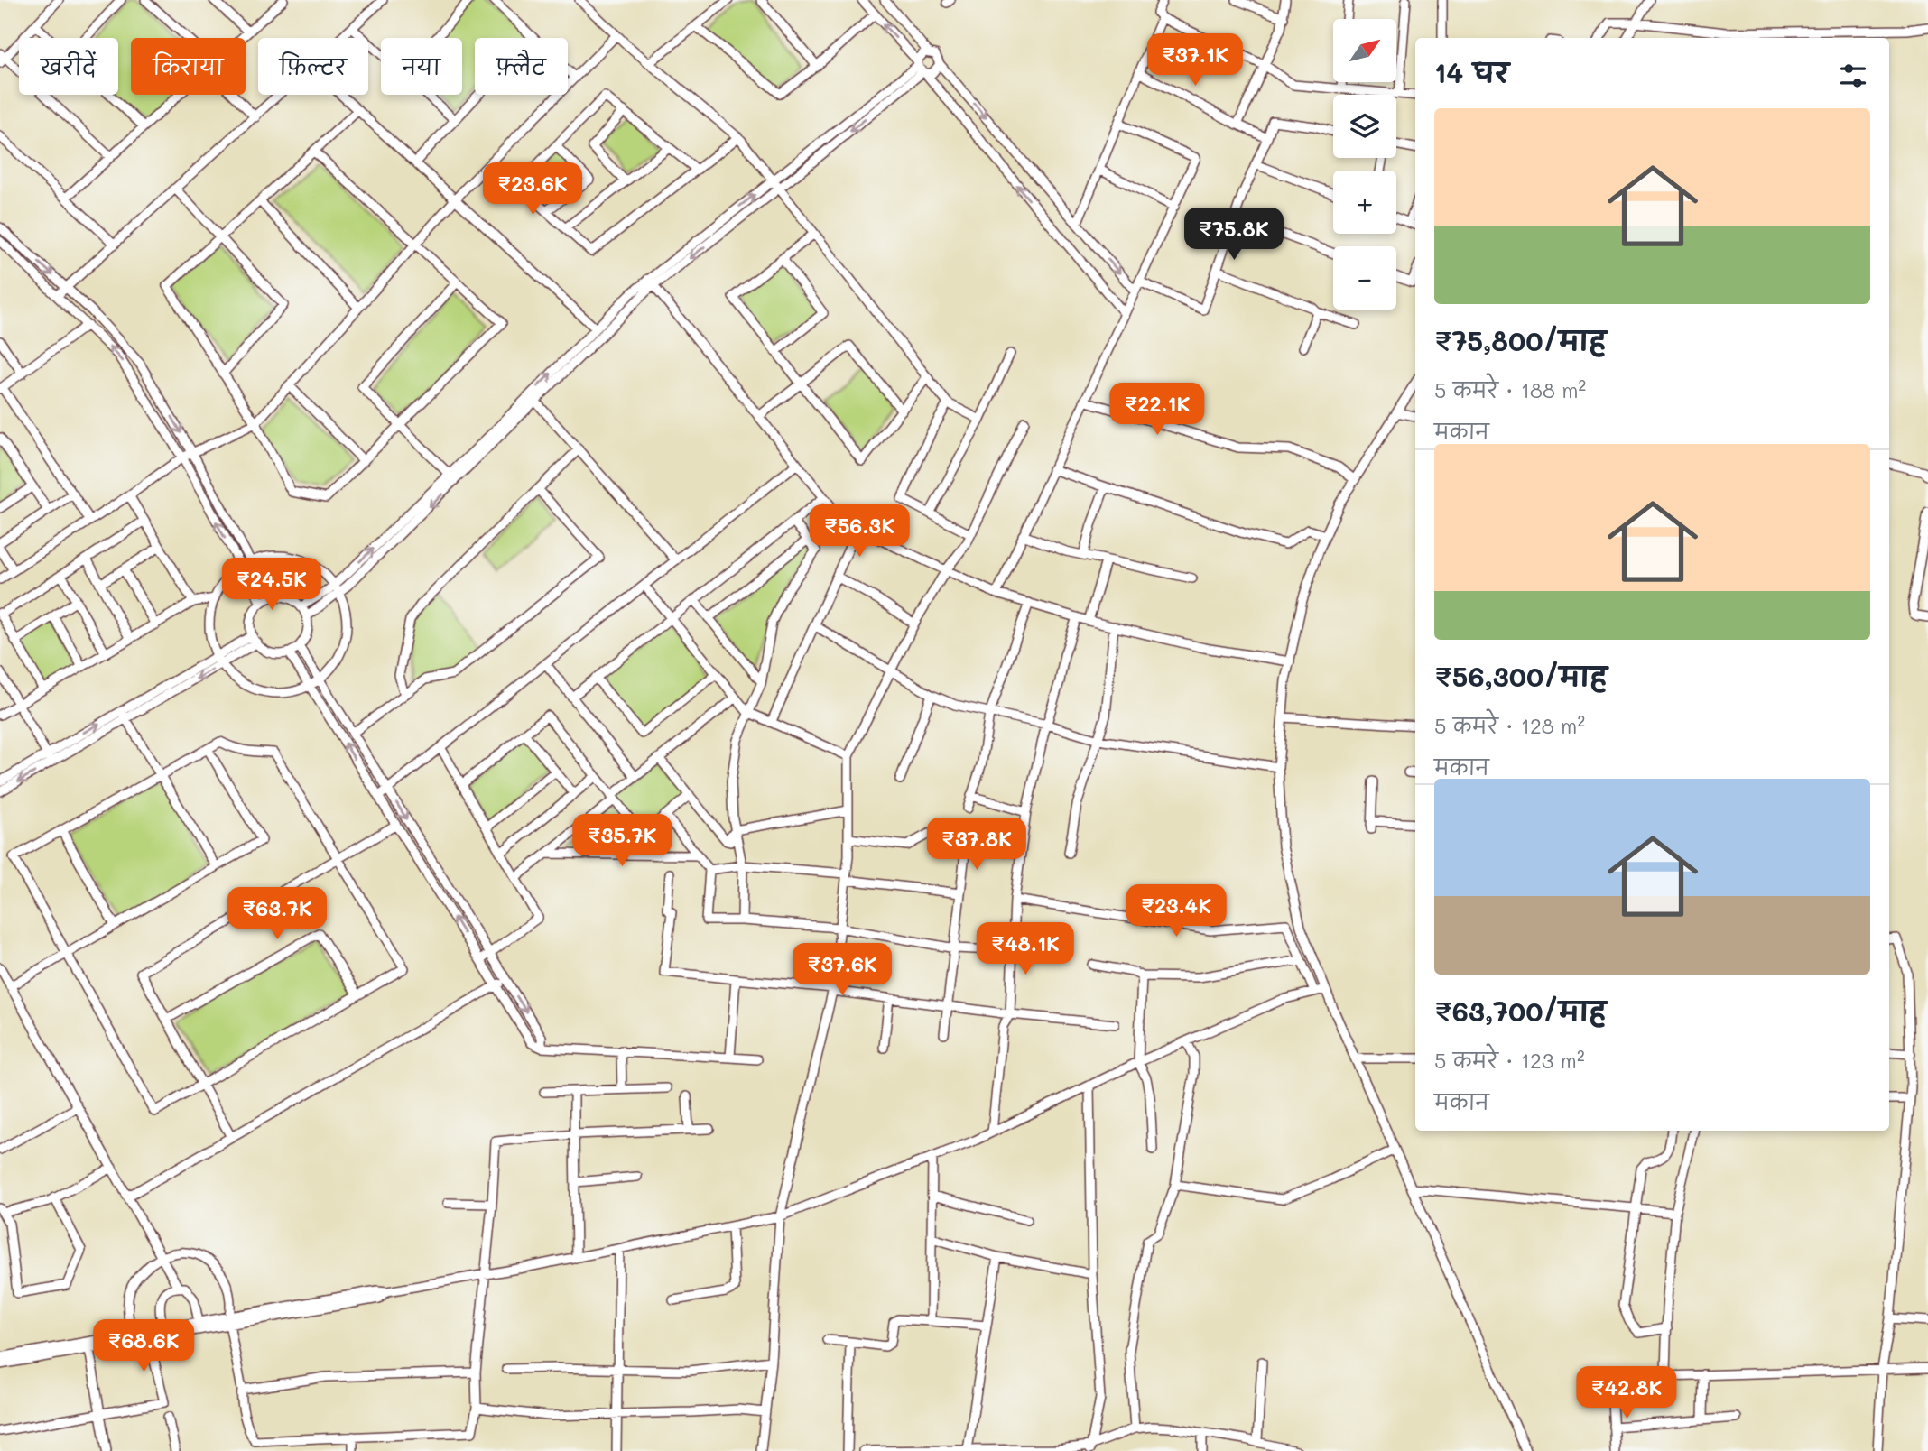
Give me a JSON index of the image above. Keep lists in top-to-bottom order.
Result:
{
  "north": "top right",
  "page": {
    "map_buttons": ["+", "−"],
    "price": [
      "₹37.1K",
      "₹23.6K",
      "₹75.8K",
      "₹22.1K",
      "₹56.3K",
      "₹24.5K",
      "₹35.7K",
      "₹37.8K",
      "₹23.4K",
      "₹63.7K",
      "₹48.1K",
      "₹37.6K",
      "₹68.6K",
      "₹42.8K"
    ],
    "chip": [
      "खरीदें",
      "किराया",
      "फ़िल्टर",
      "नया",
      "फ़्लैट"
    ],
    "heading": "14 घर",
    "list": [
      {
        "name": "₹75,800/माह",
        "note": "5 कमरे · 188 m² · मकान"
      },
      {
        "name": "₹56,300/माह",
        "note": "5 कमरे · 128 m² · मकान"
      },
      {
        "name": "₹63,700/माह",
        "note": "5 कमरे · 123 m² · मकान"
      }
    ]
  }
}
